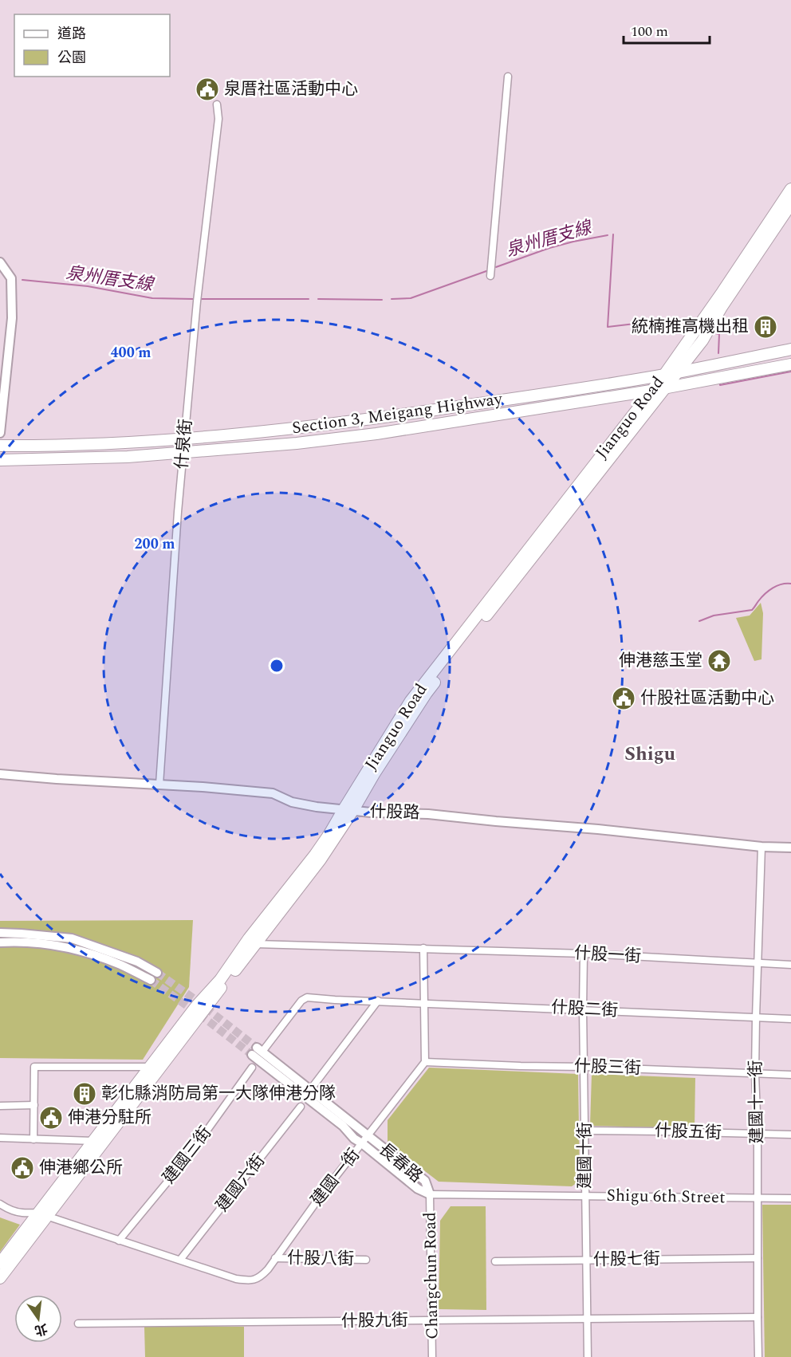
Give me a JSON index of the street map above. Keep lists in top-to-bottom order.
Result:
{
  "streets": {
    "main road": ["Section 3, Meigang Highway", "Jianguo Road"],
    "street": [
      "什泉街",
      "什股路",
      "什股一街",
      "什股二街",
      "什股三街",
      "建國十一街",
      "什股五街",
      "建國三街",
      "建國十街",
      "長春路",
      "建國一街",
      "建國六街",
      "Shigu 6th Street",
      "什股八街",
      "什股七街",
      "Changchun Road",
      "什股九街"
    ]
  },
  "crossings": [
    ["Section 3, Meigang Highway", "Jianguo Road"],
    ["Section 3, Meigang Highway", "什泉街"],
    ["Jianguo Road", "什股路"],
    ["Jianguo Road", "建國一街"],
    ["什泉街", "什股路"],
    ["什股路", "建國十一街"],
    ["什股一街", "建國十一街"],
    ["什股一街", "建國十街"],
    ["什股二街", "建國十一街"],
    ["什股二街", "建國十街"],
    ["什股三街", "建國十一街"],
    ["什股三街", "建國十街"],
    ["什股三街", "建國一街"],
    ["建國十一街", "什股五街"],
    ["建國十一街", "Shigu 6th Street"],
    ["建國十一街", "什股七街"],
    ["建國十一街", "什股九街"],
    ["什股五街", "建國十街"],
    ["建國三街", "建國一街"],
    ["建國十街", "Shigu 6th Street"],
    ["建國十街", "什股七街"],
    ["建國十街", "什股九街"],
    ["長春路", "建國一街"],
    ["長春路", "Shigu 6th Street"],
    ["長春路", "Changchun Road"],
    ["建國一街", "建國六街"],
    ["建國一街", "什股八街"],
    ["Shigu 6th Street", "Changchun Road"],
    ["Changchun Road", "什股九街"]
  ],
  "districts": ["Shigu"],
  "water": ["泉州厝支線"],
  "places": {
    "public building": [
      "泉厝社區活動中心",
      "什股社區活動中心",
      "伸港分駐所",
      "伸港鄉公所"
    ],
    "building": ["統楠推高機出租", "彰化縣消防局第一大隊伸港分隊"],
    "temple": ["伸港慈玉堂"]
  },
  "legend": ["道路", "公園"],
  "scale_bar": "100 m",
  "north": "bottom",
  "rings": ["400 m", "200 m"]
}
